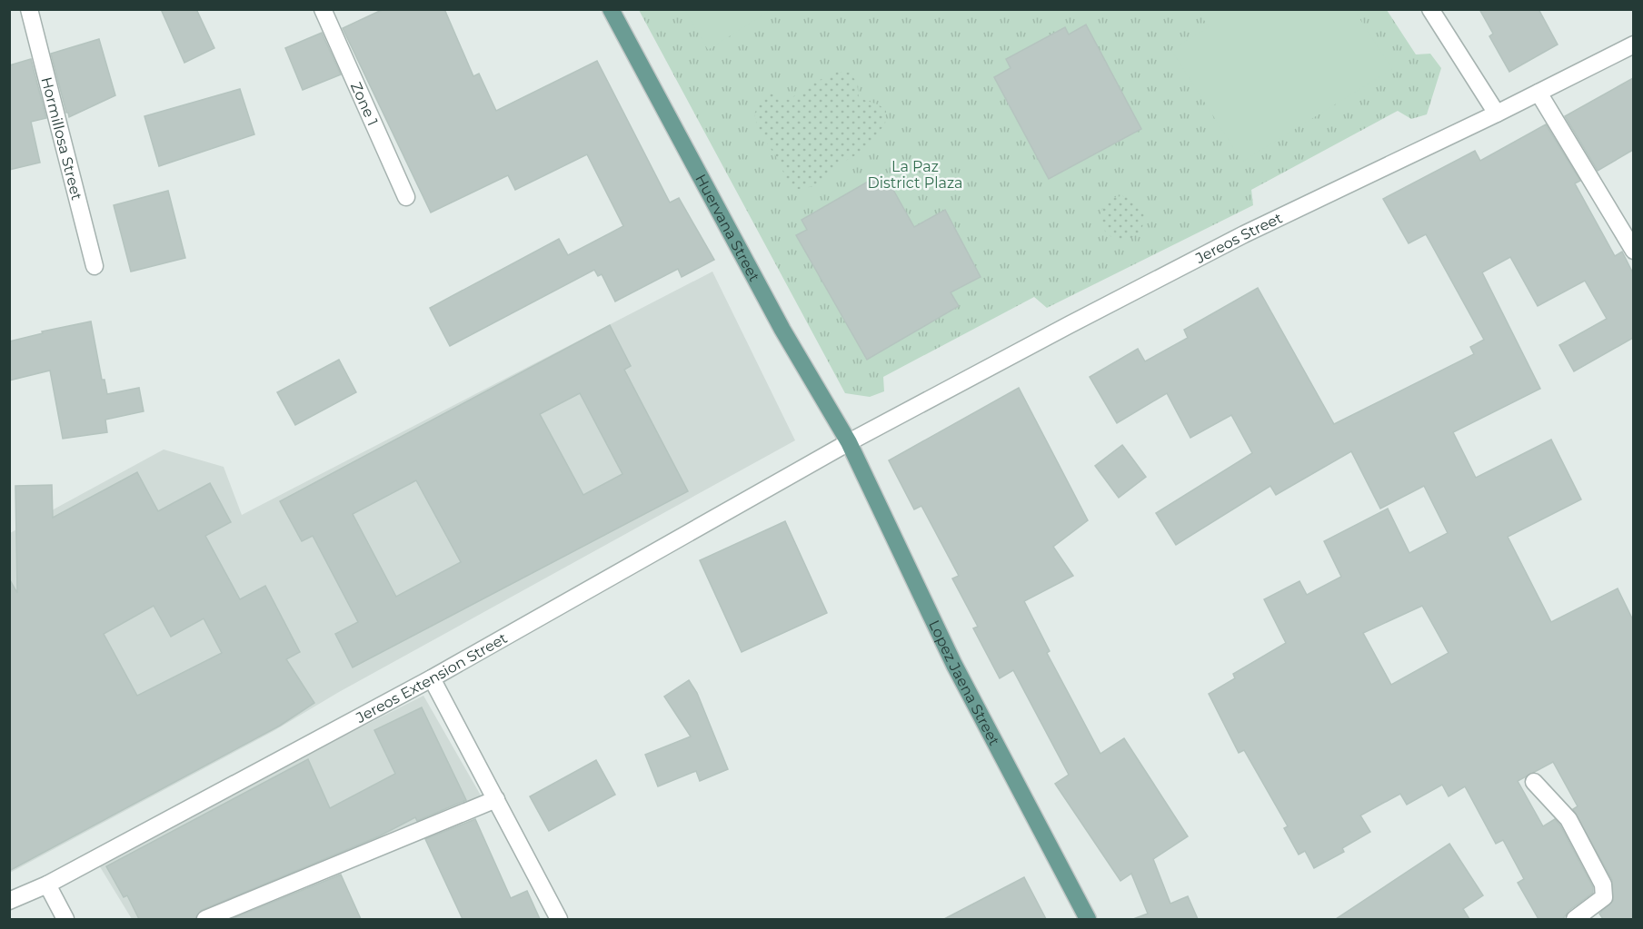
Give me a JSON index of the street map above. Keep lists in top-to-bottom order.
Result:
{
  "streets": {
    "main road": ["Huervana Street", "Lopez Jaena Street"],
    "street": [
      "Zone 1",
      "Hormillosa Street",
      "Jereos Street",
      "Jereos Extension Street"
    ]
  },
  "crossings": [
    ["Huervana Street", "Jereos Street"],
    ["Huervana Street", "Jereos Extension Street"],
    ["Huervana Street", "Lopez Jaena Street"],
    ["Jereos Street", "Jereos Extension Street"],
    ["Jereos Street", "Lopez Jaena Street"],
    ["Jereos Extension Street", "Lopez Jaena Street"]
  ],
  "parks": ["La Paz District Plaza"]
}
